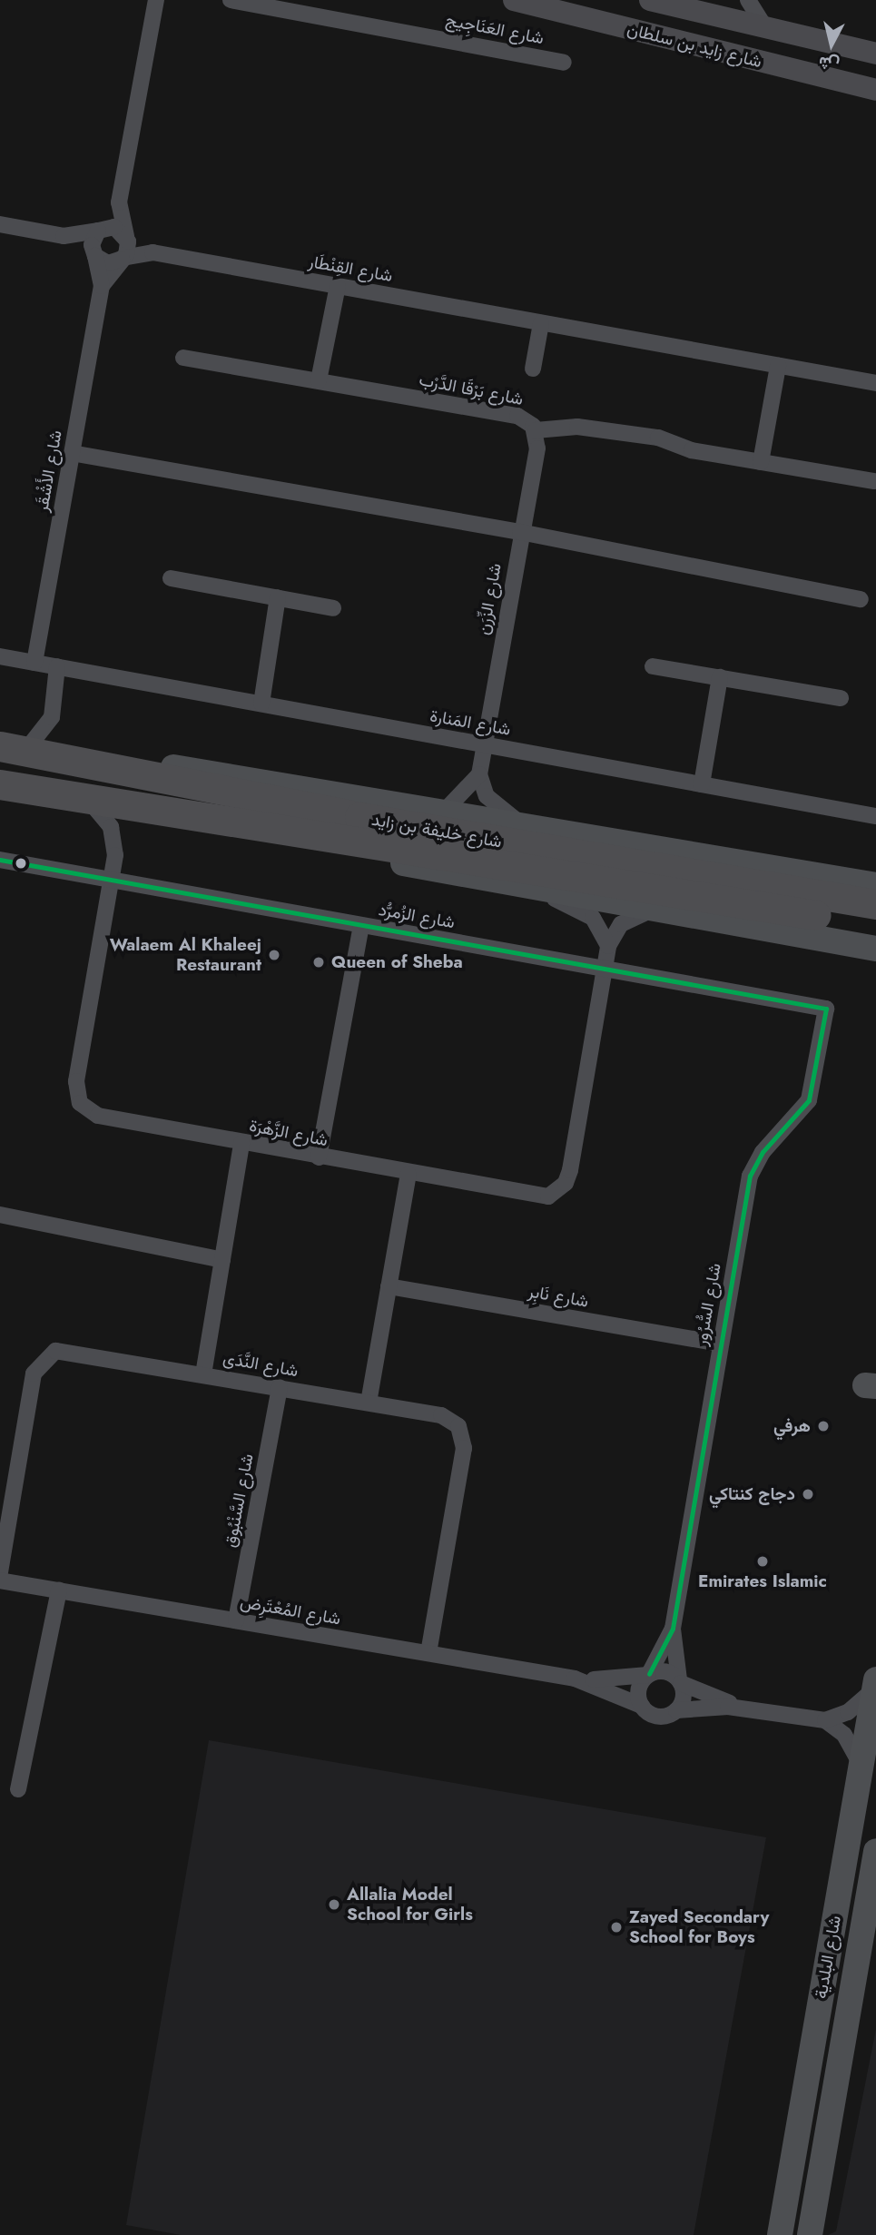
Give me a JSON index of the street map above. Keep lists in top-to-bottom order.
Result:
{
  "streets": {
    "highway": ["شارع خليفة بن زايد"],
    "main road": ["شارع زايد بن سلطان", "شارع البلدية"],
    "street": [
      "شارع العَنَاجِيج",
      "شارع القِنْطَار",
      "شارع بَرْقَا الدَّرْب",
      "شارع الأَشْقَر",
      "شارع الزِّرَن",
      "شارع المَنارة",
      "شارع الزُمرُّد",
      "شارع الزَّهْرَة",
      "شارع نَابِر",
      "شارع السُّرُور",
      "شارع النَّدَى",
      "شارع السَّنْبُوق",
      "شارع المُعْتَرِض"
    ]
  },
  "crossings": [
    ["شارع القِنْطَار", "شارع الأَشْقَر"],
    ["شارع بَرْقَا الدَّرْب", "شارع الزِّرَن"],
    ["شارع الأَشْقَر", "شارع المَنارة"],
    ["شارع الزِّرَن", "شارع المَنارة"],
    ["شارع خليفة بن زايد", "شارع الزَّهْرَة"],
    ["شارع الزُمرُّد", "شارع الزَّهْرَة"],
    ["شارع الزُمرُّد", "شارع السُّرُور"],
    ["شارع نَابِر", "شارع السُّرُور"],
    ["شارع السُّرُور", "شارع المُعْتَرِض"],
    ["شارع النَّدَى", "شارع السَّنْبُوق"],
    ["شارع النَّدَى", "شارع المُعْتَرِض"],
    ["شارع السَّنْبُوق", "شارع المُعْتَرِض"]
  ],
  "places": [
    "Walaem Al Khaleej Restaurant",
    "Queen of Sheba",
    "هرفي",
    "دجاج كنتاكي",
    "Emirates Islamic",
    "Allalia Model School for Girls",
    "Zayed Secondary School for Boys"
  ],
  "north": "bottom"
}
